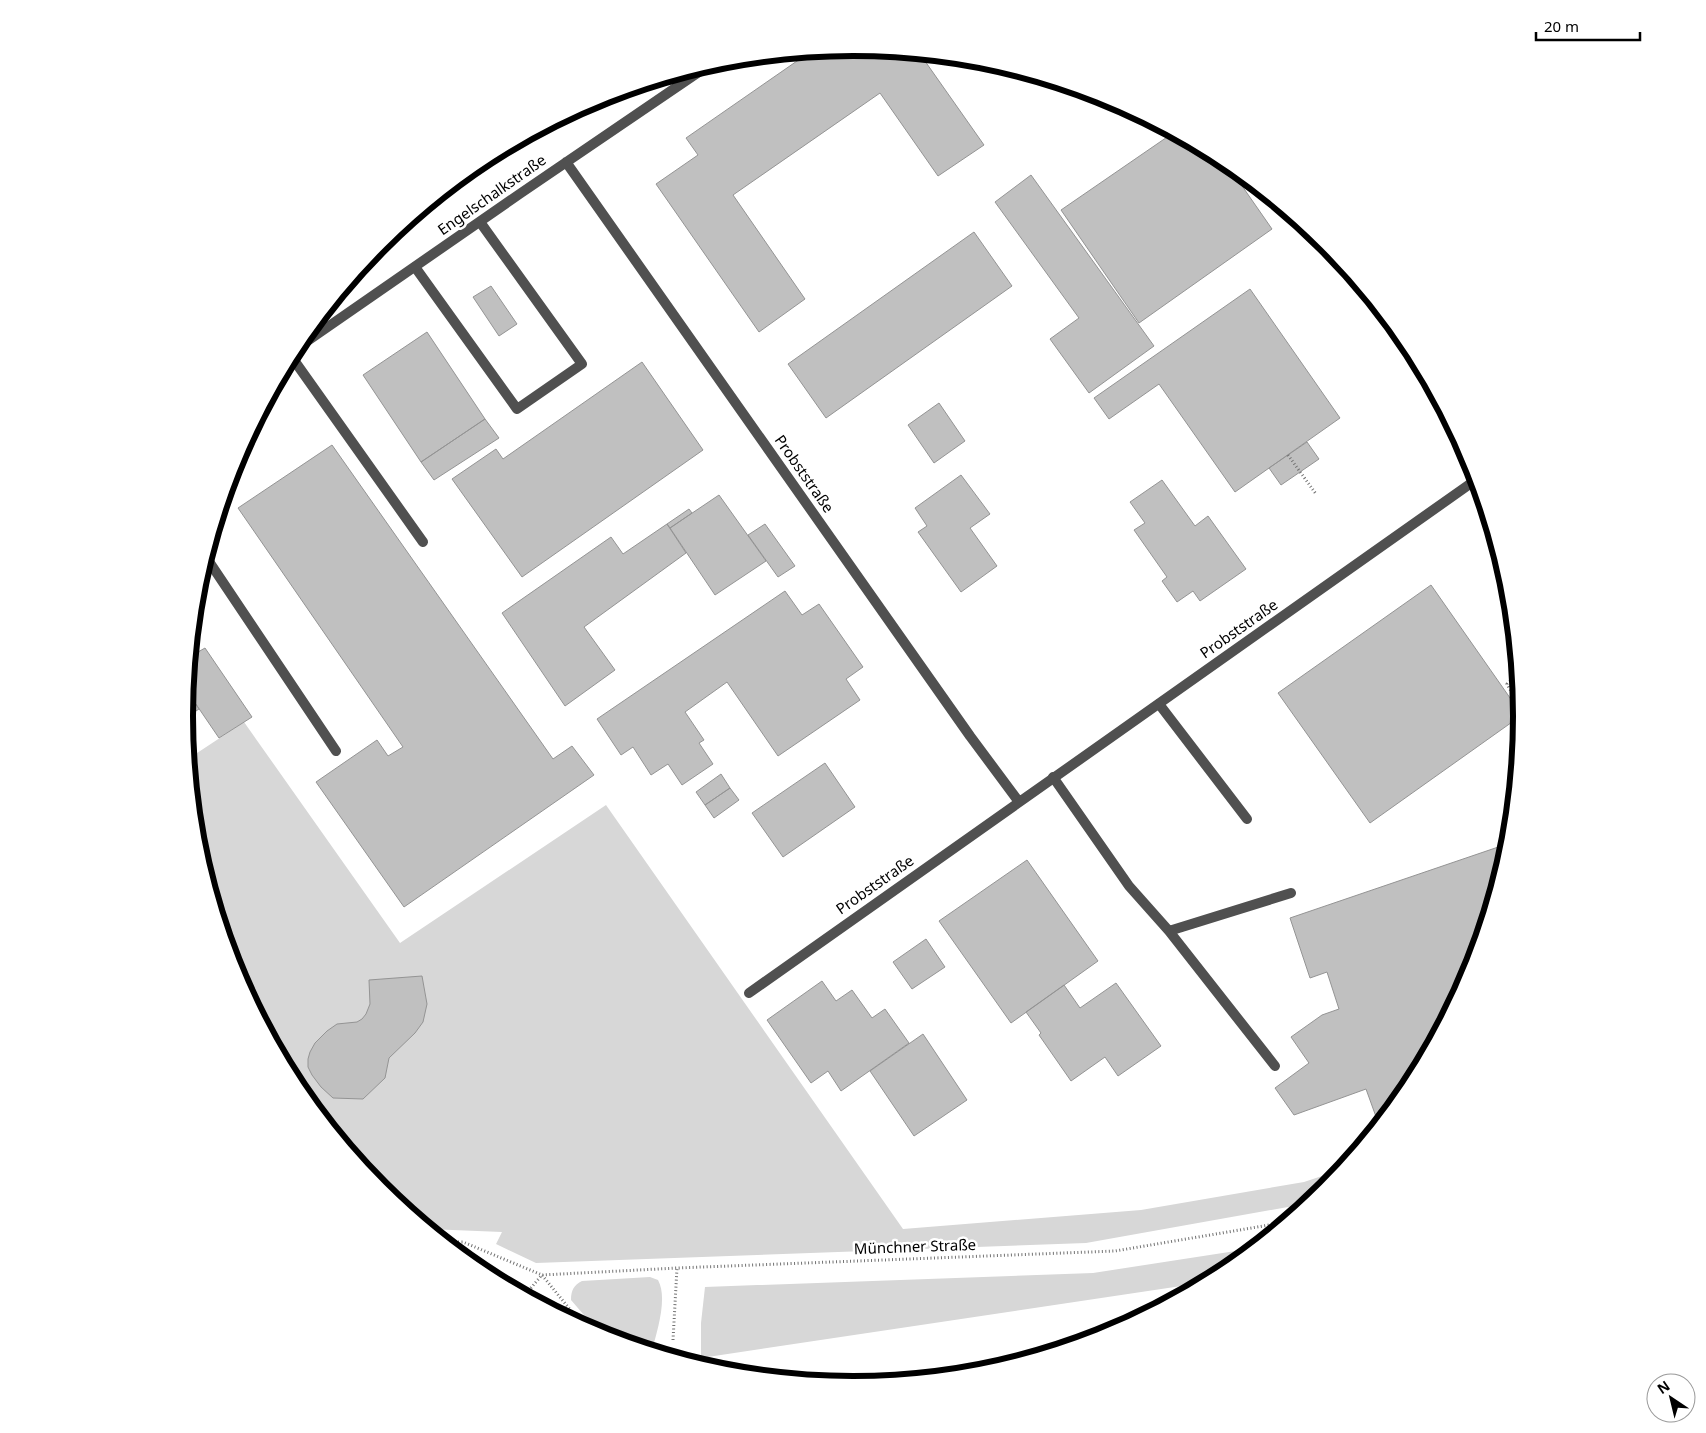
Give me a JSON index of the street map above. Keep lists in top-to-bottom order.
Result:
{
  "streets": {
    "street": ["Engelschalkstraße", "Probststraße"],
    "path": ["Münchner Straße"]
  },
  "crossings": [
    ["Engelschalkstraße", "Probststraße"]
  ],
  "scale_bar": "20 m",
  "north": "top left"
}
